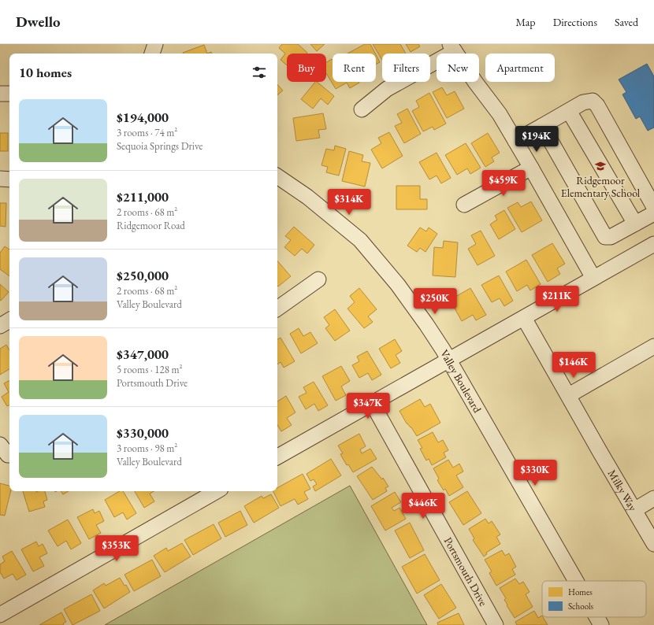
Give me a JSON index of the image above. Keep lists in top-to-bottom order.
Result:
{
  "streets": {
    "street": ["Valley Boulevard", "Milky Way", "Portsmouth Drive"]
  },
  "places": {
    "school or university": ["Ridgemoor Elementary School"]
  },
  "legend": ["Homes", "Schools"],
  "page": {
    "header": "Dwello",
    "nav": ["Map", "Directions", "Saved"],
    "chip": [
      "Buy",
      "Rent",
      "Filters",
      "New",
      "Apartment"
    ],
    "heading": "10 homes",
    "list": [
      {
        "name": "$194,000",
        "note": "3 rooms · 74 m² · Sequoia Springs Drive"
      },
      {
        "name": "$211,000",
        "note": "2 rooms · 68 m² · Ridgemoor Road"
      },
      {
        "name": "$250,000",
        "note": "2 rooms · 68 m² · Valley Boulevard"
      },
      {
        "name": "$347,000",
        "note": "5 rooms · 128 m² · Portsmouth Drive"
      },
      {
        "name": "$330,000",
        "note": "3 rooms · 98 m² · Valley Boulevard"
      }
    ],
    "price": [
      "$194K",
      "$459K",
      "$314K",
      "$211K",
      "$250K",
      "$146K",
      "$347K",
      "$330K",
      "$446K",
      "$353K"
    ]
  }
}
